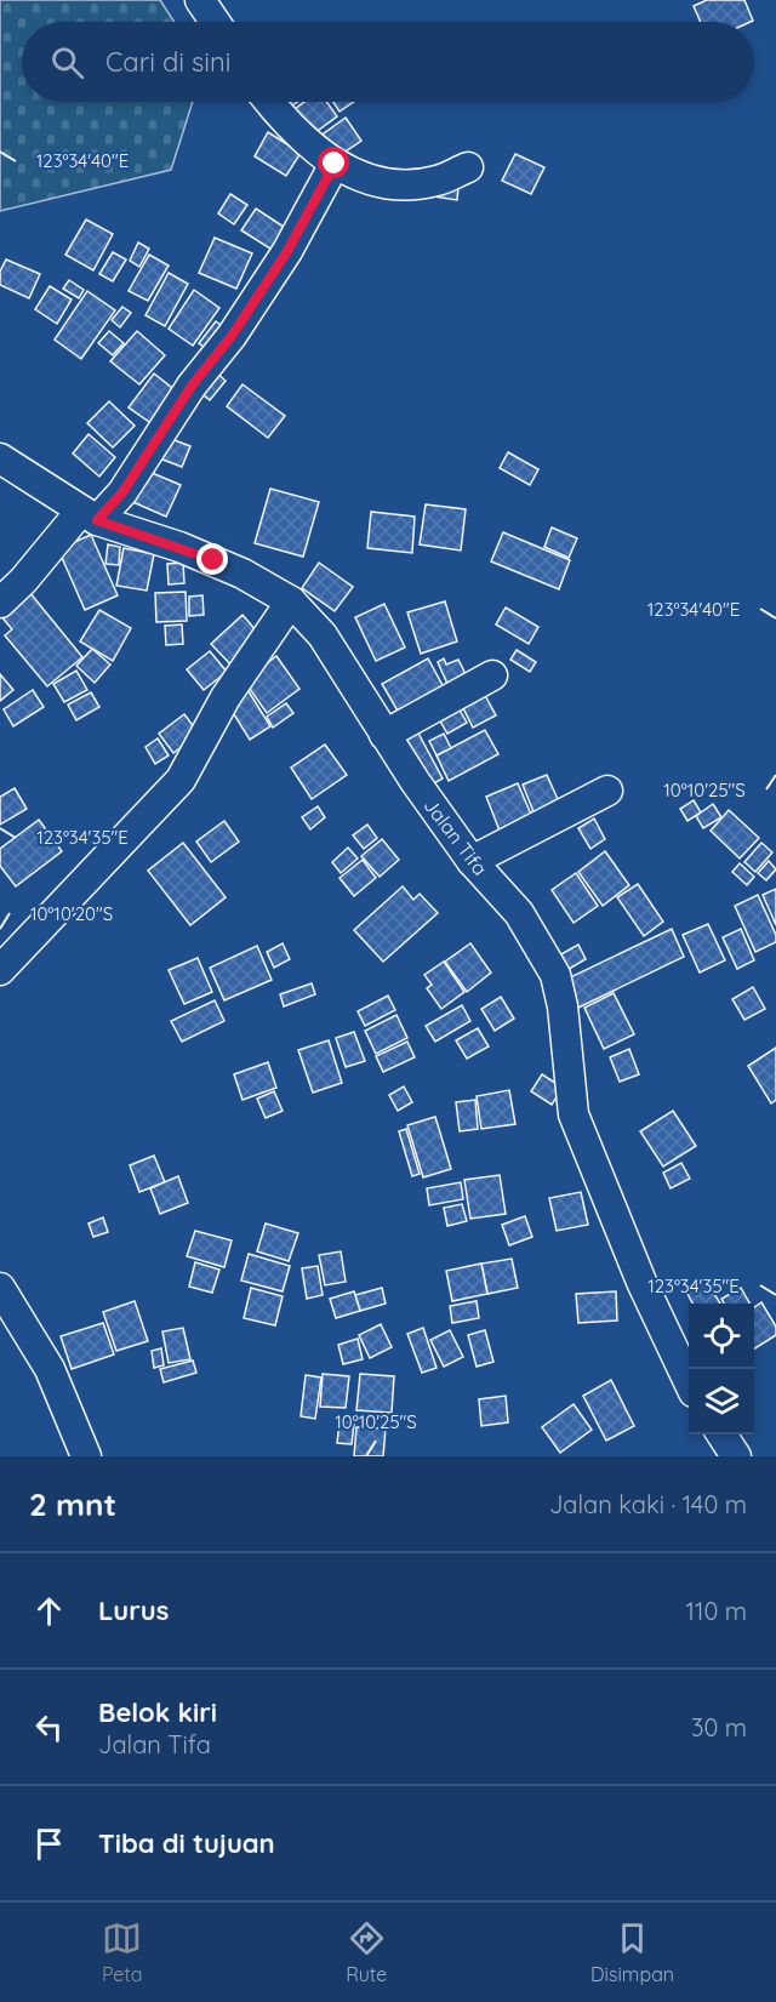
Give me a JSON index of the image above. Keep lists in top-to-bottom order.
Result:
{
  "streets": {
    "street": ["Jalan Tifa"]
  },
  "page": {
    "search": "Cari di sini",
    "heading": ["2 mnt", "Jalan kaki · 140 m"],
    "list": [
      ["Lurus", "110 m"],
      ["Belok kiri", "Jalan Tifa", "30 m"],
      "Tiba di tujuan"
    ],
    "nav": ["Peta", "Rute", "Disimpan"]
  },
  "coordinates": [
    "123°34'40\"E",
    "10°10'25\"S",
    "123°34'35\"E",
    "10°10'20\"S"
  ]
}
